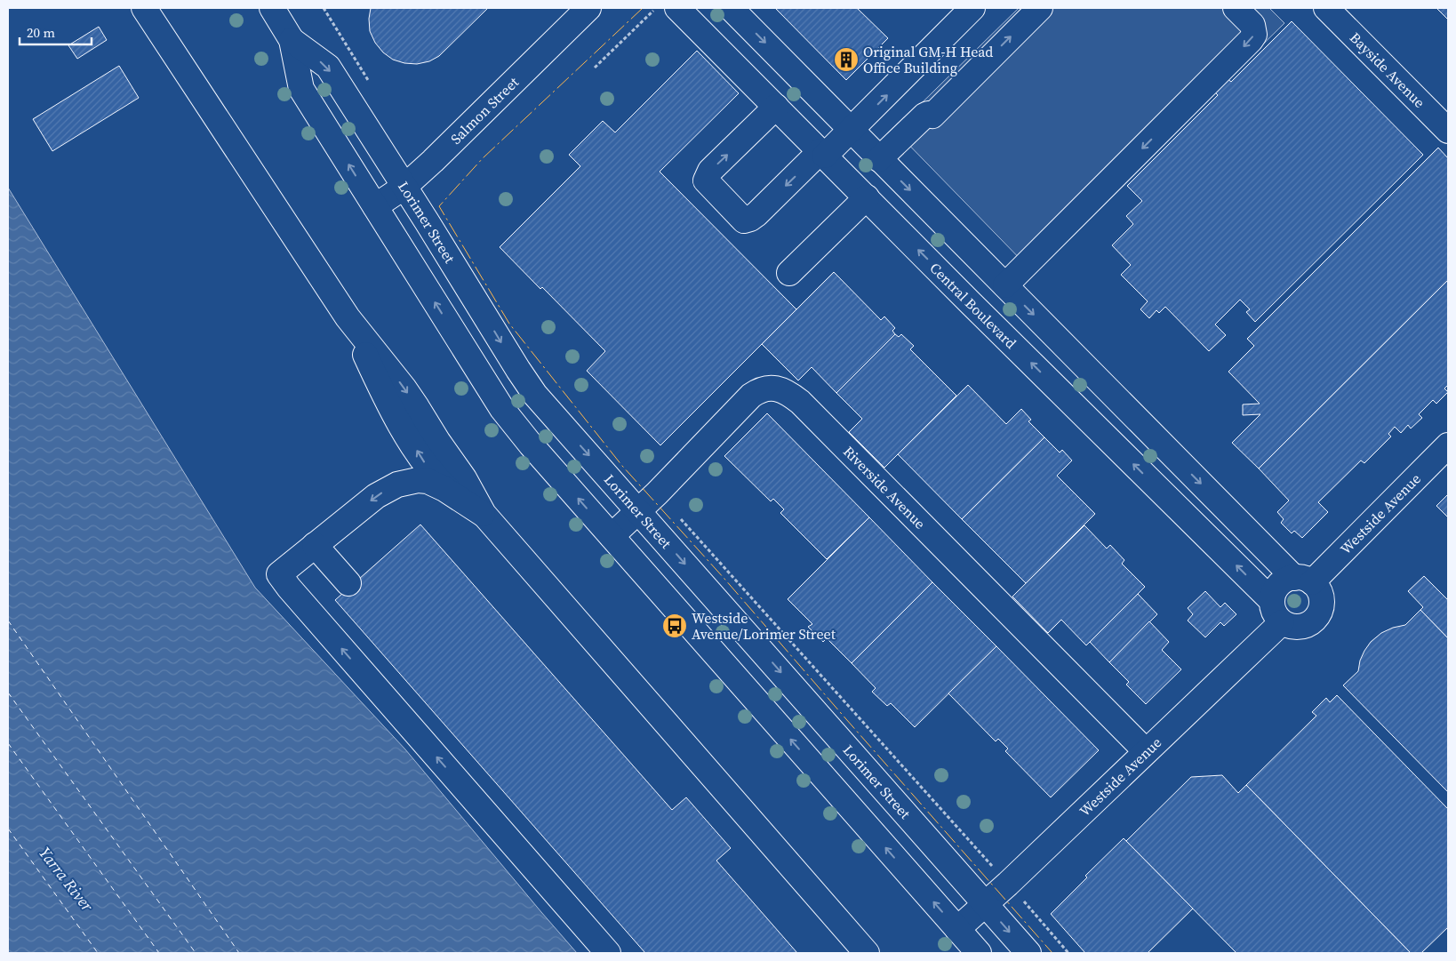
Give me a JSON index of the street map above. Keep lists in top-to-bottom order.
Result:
{
  "streets": {
    "main road": [
      "Bayside Avenue",
      "Salmon Street",
      "Lorimer Street",
      "Central Boulevard",
      "Riverside Avenue",
      "Westside Avenue"
    ]
  },
  "crossings": [
    ["Salmon Street", "Lorimer Street"],
    ["Lorimer Street", "Riverside Avenue"],
    ["Lorimer Street", "Westside Avenue"],
    ["Central Boulevard", "Westside Avenue"],
    ["Riverside Avenue", "Westside Avenue"]
  ],
  "water": ["Yarra River"],
  "places": {
    "building": ["Original GM-H Head Office Building"],
    "bus stop": ["Westside Avenue/Lorimer Street"]
  },
  "scale_bar": "20 m"
}
